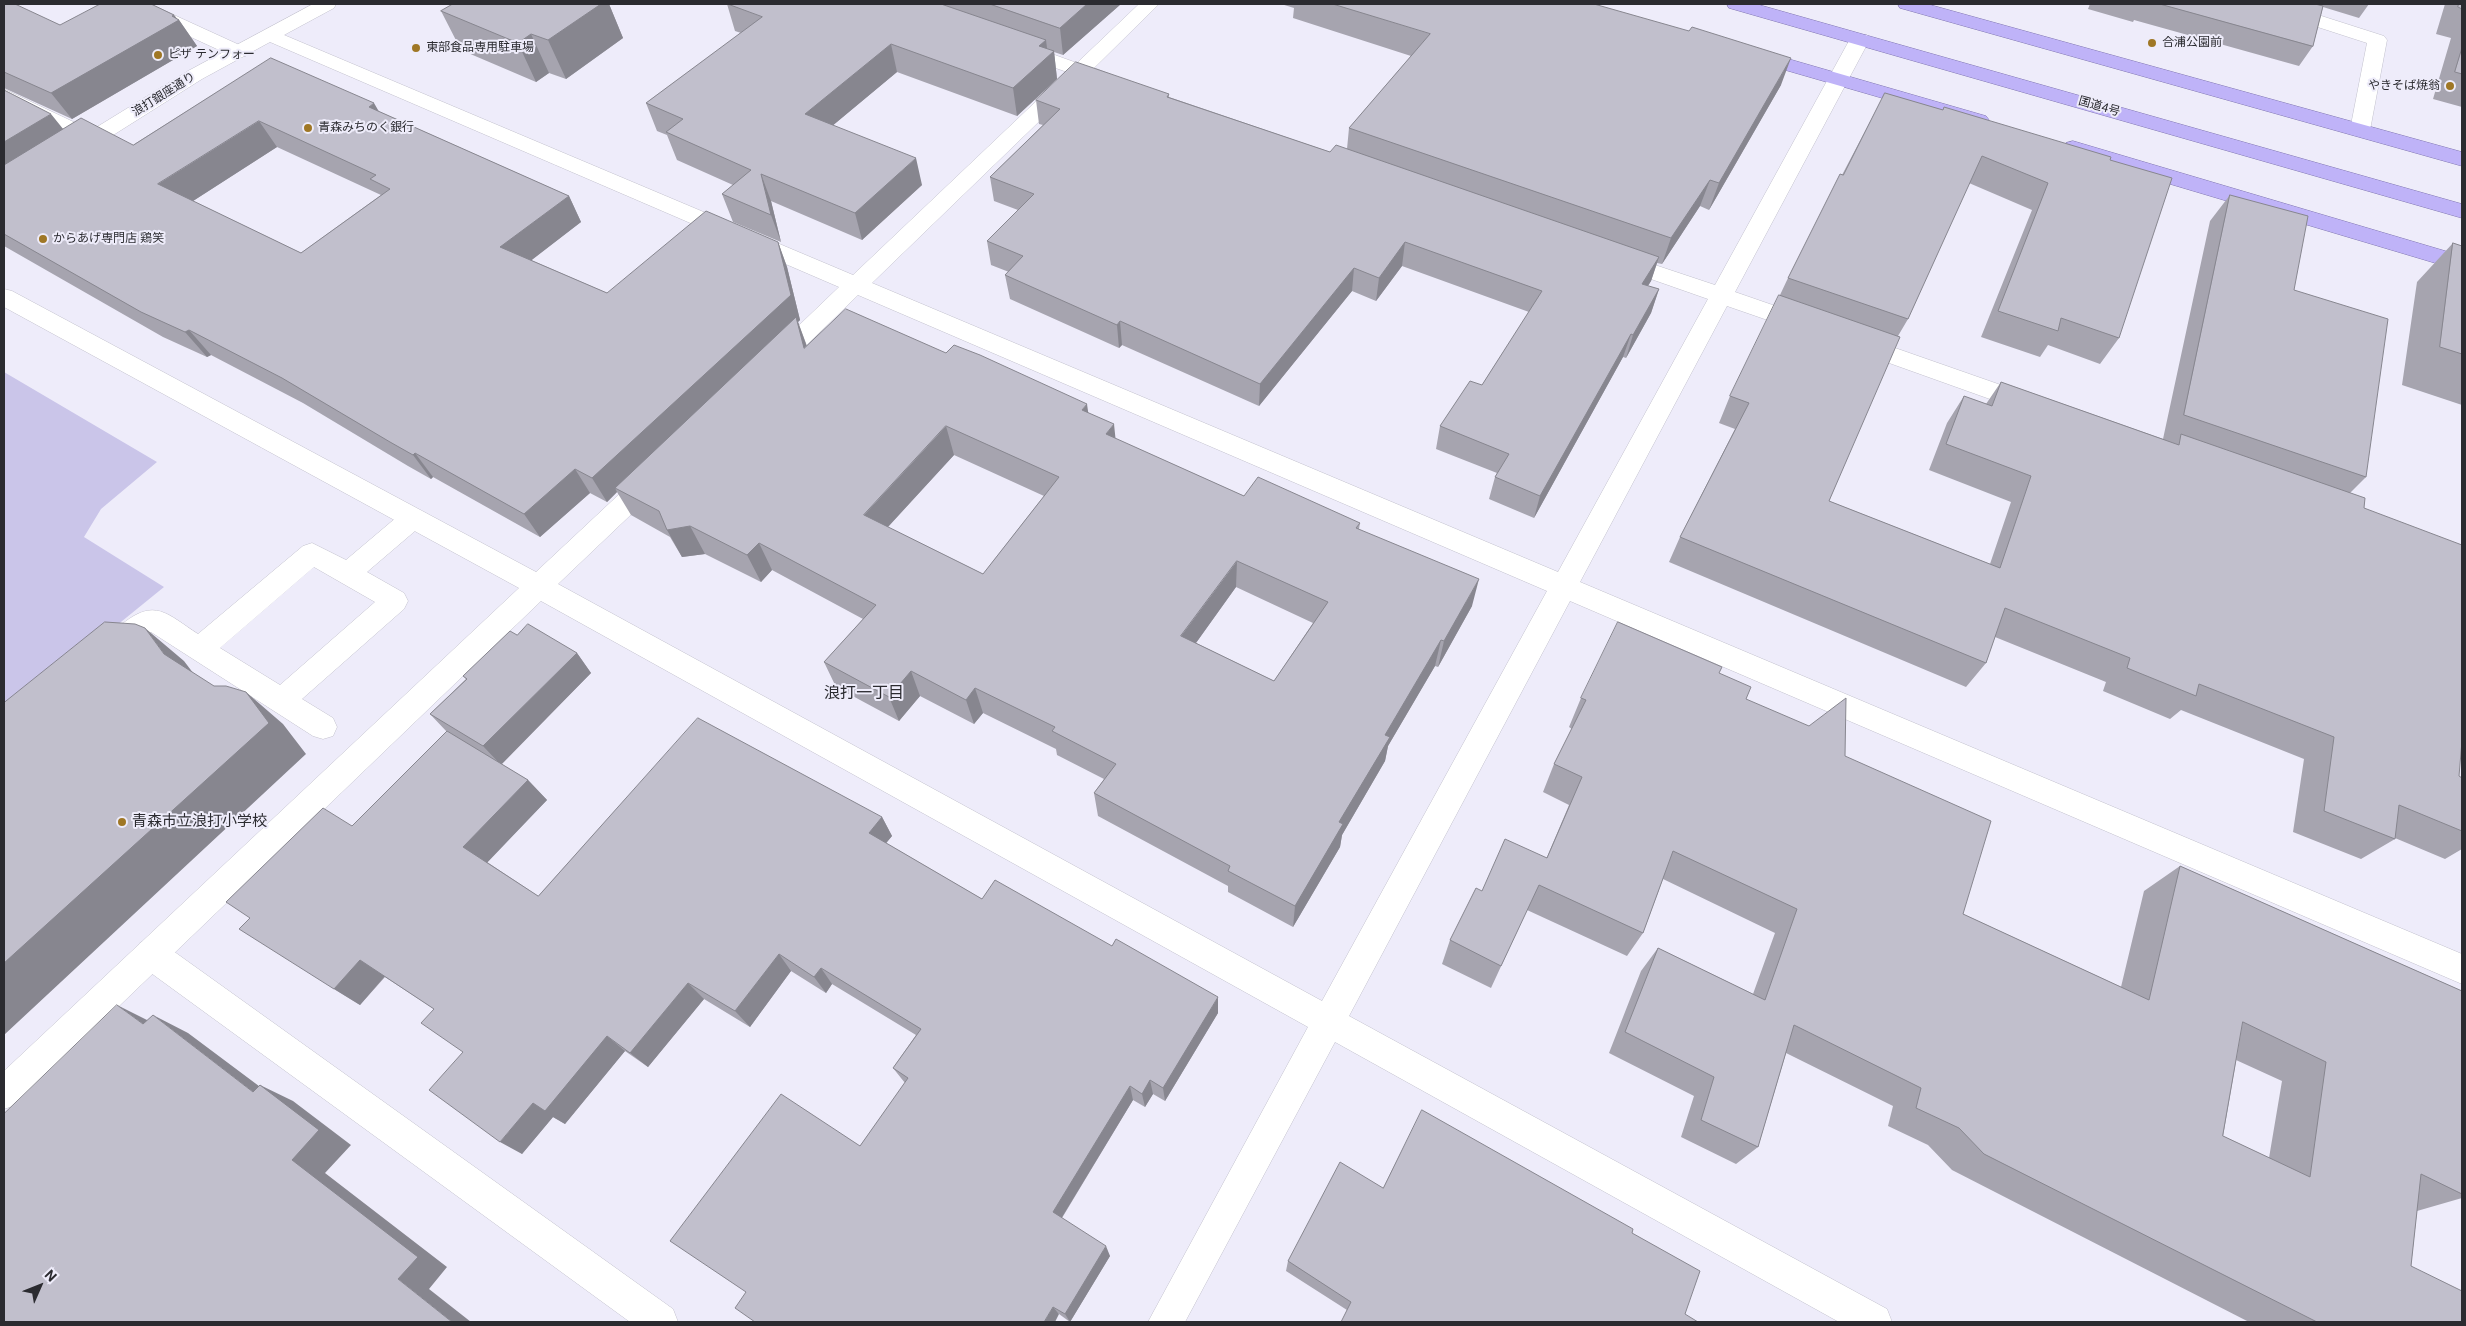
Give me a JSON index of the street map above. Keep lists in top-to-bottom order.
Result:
{
  "streets": {
    "highway": ["国道4号"],
    "street": ["浪打銀座通り"]
  },
  "districts": ["浪打一丁目"],
  "places": [
    "合浦公園前",
    "東部食品専用駐車場",
    "ピザ テンフォー",
    "やきそば焼翁",
    "青森みちのく銀行",
    "からあげ専門店 鶏笑",
    "青森市立浪打小学校"
  ],
  "north": "top right"
}
